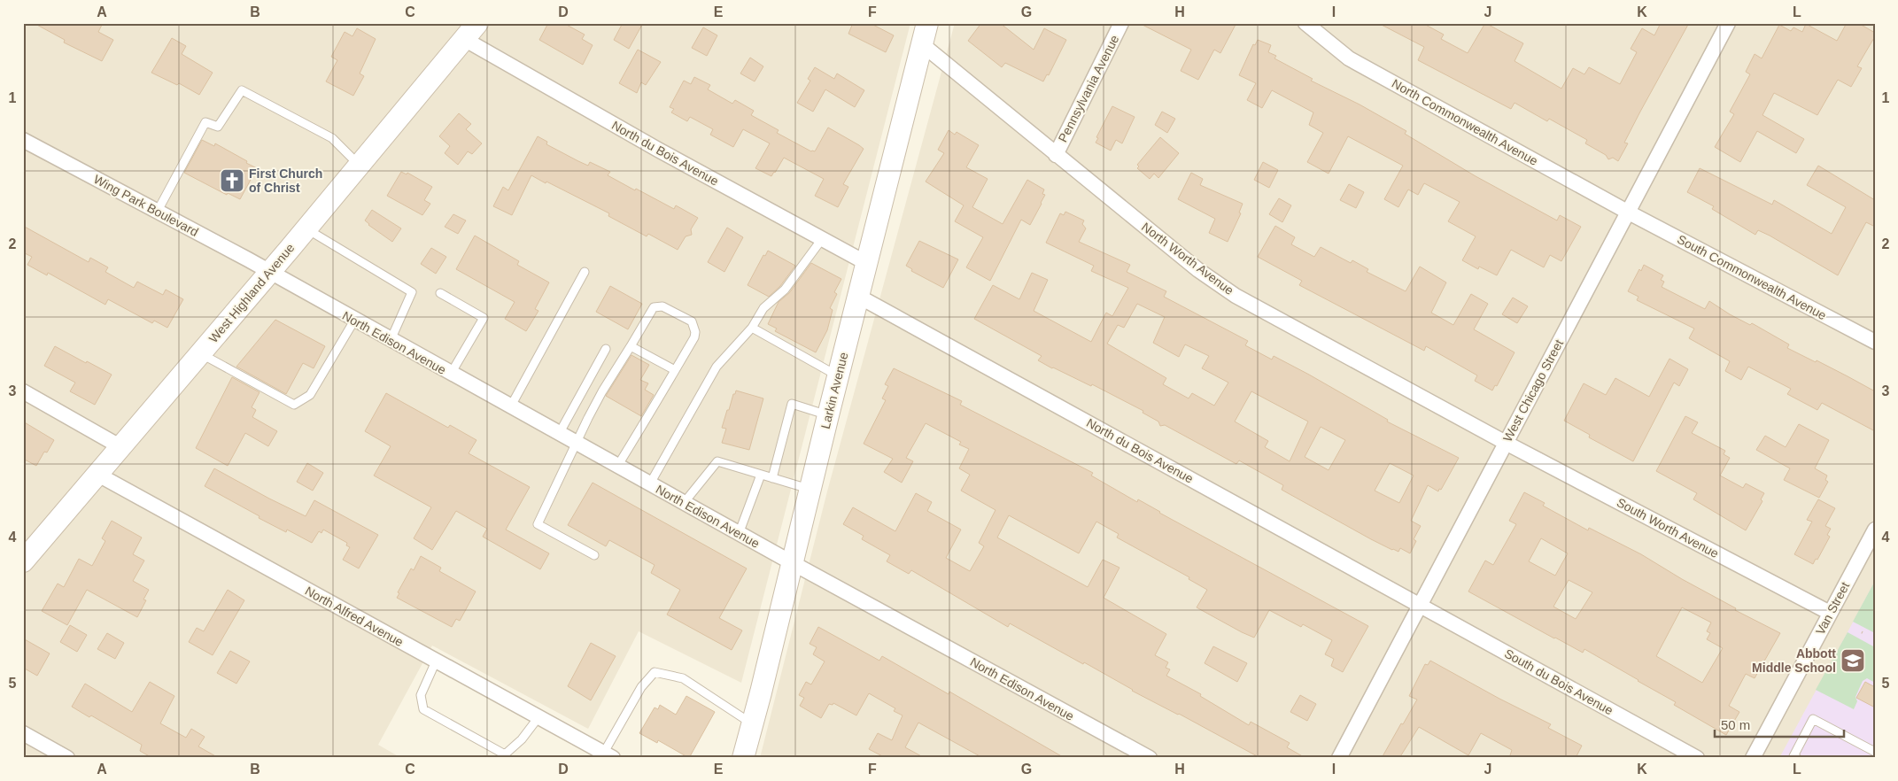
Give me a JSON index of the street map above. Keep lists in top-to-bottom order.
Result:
{
  "streets": {
    "main road": ["West Highland Avenue", "Larkin Avenue"],
    "street": [
      "Pennsylvania Avenue",
      "North Commonwealth Avenue",
      "North du Bois Avenue",
      "Wing Park Boulevard",
      "North Worth Avenue",
      "South Commonwealth Avenue",
      "North Edison Avenue",
      "West Chicago Street",
      "South Worth Avenue",
      "Van Street",
      "North Alfred Avenue",
      "South du Bois Avenue"
    ]
  },
  "crossings": [
    ["Pennsylvania Avenue", "North Worth Avenue"],
    ["North Commonwealth Avenue", "South Commonwealth Avenue"],
    ["North Commonwealth Avenue", "West Chicago Street"],
    ["North du Bois Avenue", "West Highland Avenue"],
    ["North du Bois Avenue", "Larkin Avenue"],
    ["North du Bois Avenue", "West Chicago Street"],
    ["North du Bois Avenue", "South du Bois Avenue"],
    ["Wing Park Boulevard", "West Highland Avenue"],
    ["Wing Park Boulevard", "North Edison Avenue"],
    ["North Worth Avenue", "Larkin Avenue"],
    ["North Worth Avenue", "West Chicago Street"],
    ["North Worth Avenue", "South Worth Avenue"],
    ["South Commonwealth Avenue", "West Chicago Street"],
    ["West Highland Avenue", "North Edison Avenue"],
    ["West Highland Avenue", "North Alfred Avenue"],
    ["North Edison Avenue", "Larkin Avenue"],
    ["West Chicago Street", "South Worth Avenue"],
    ["West Chicago Street", "South du Bois Avenue"],
    ["South Worth Avenue", "Van Street"]
  ],
  "places": {
    "church": ["First Church of Christ"],
    "school or university": ["Abbott Middle School"]
  },
  "scale_bar": "50 m",
  "grid": {
    "columns": [
      "A",
      "B",
      "C",
      "D",
      "E",
      "F",
      "G",
      "H",
      "I",
      "J",
      "K",
      "L"
    ],
    "rows": [
      "1",
      "2",
      "3",
      "4",
      "5"
    ]
  }
}
